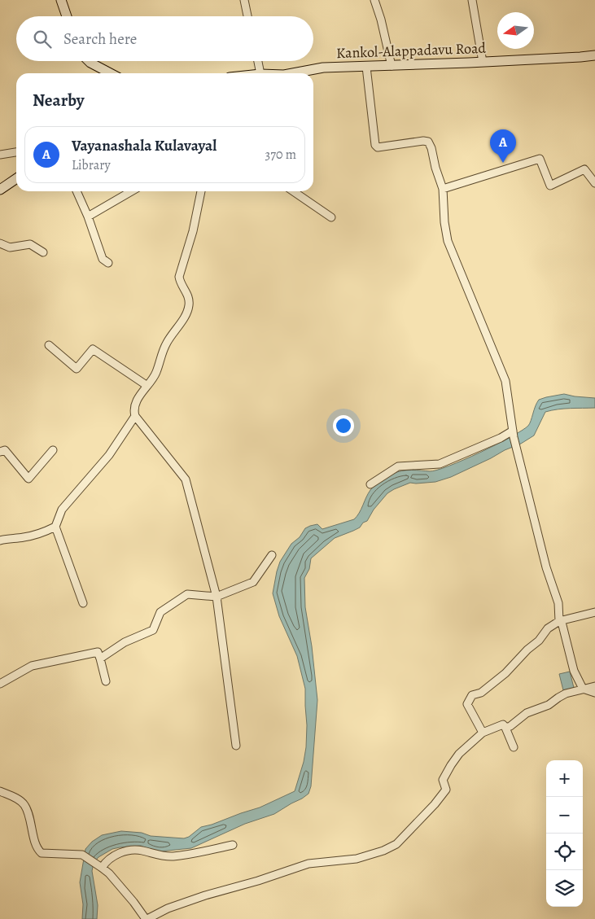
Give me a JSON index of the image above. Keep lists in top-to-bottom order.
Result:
{
  "streets": {
    "main road": ["Kankol-Alappadavu Road"]
  },
  "north": "left",
  "page": {
    "search": "Search here",
    "heading": "Nearby",
    "list": [
      {
        "mark": "A",
        "name": "Vayanashala Kulavayal",
        "note": "Library",
        "value": "370 m"
      }
    ],
    "pins": "A",
    "map_buttons": ["+", "−"]
  }
}
